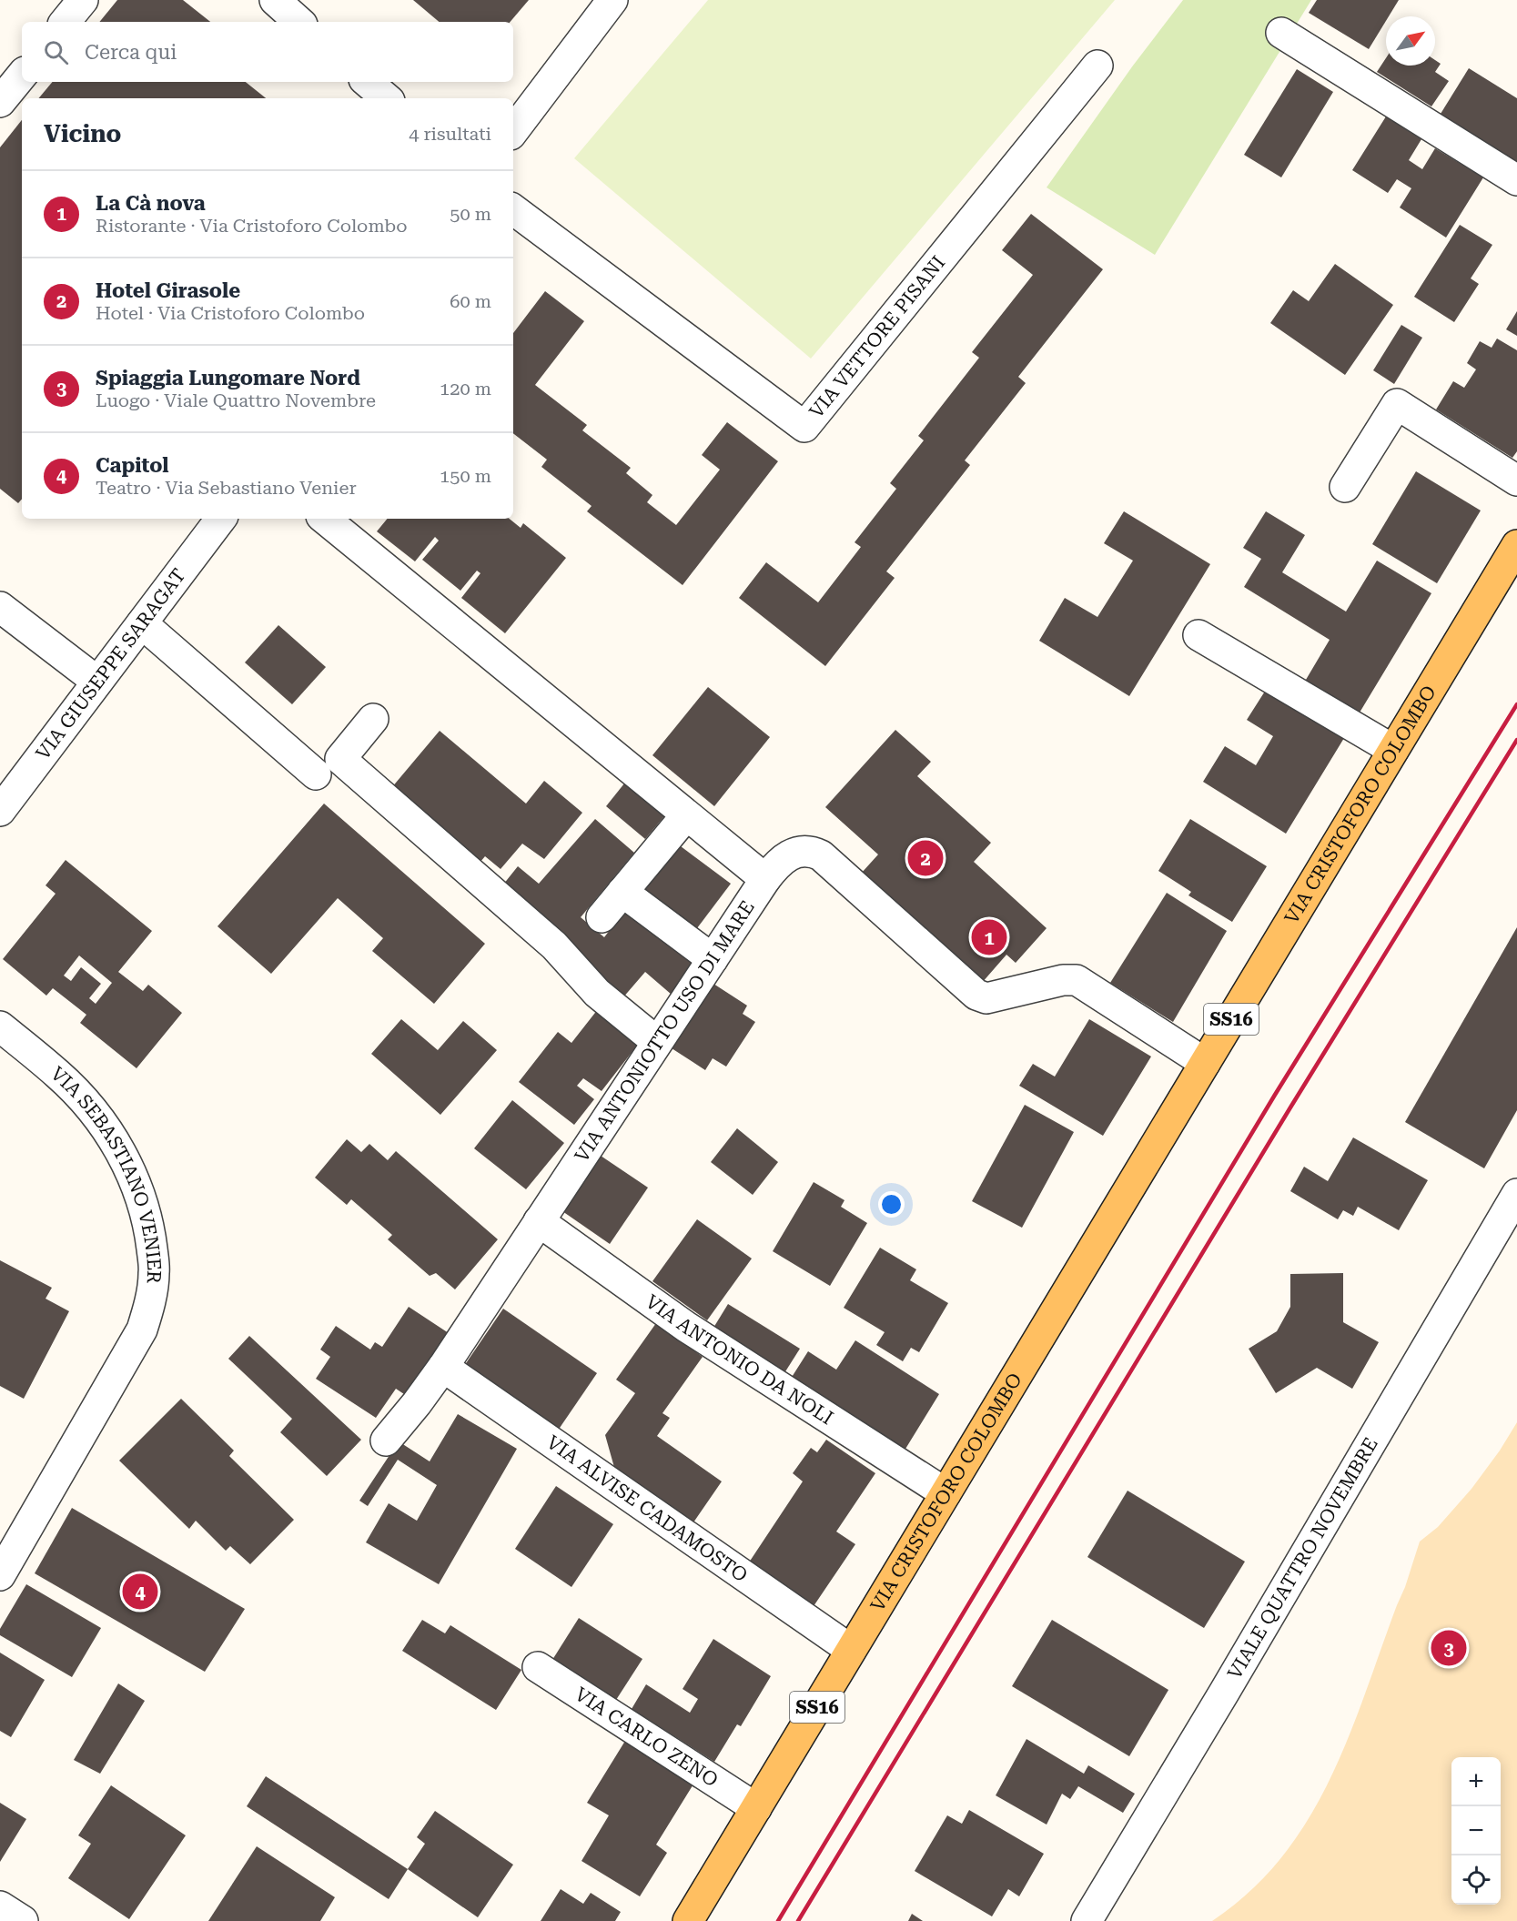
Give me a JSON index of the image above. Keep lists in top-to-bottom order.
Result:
{
  "streets": {
    "main road": ["VIA CRISTOFORO COLOMBO", "SS16"],
    "street": [
      "VIA VETTORE PISANI",
      "VIA GIUSEPPE SARAGAT",
      "VIA ANTONIOTTO USO DI MARE",
      "VIA SEBASTIANO VENIER",
      "VIA ANTONIO DA NOLI",
      "VIA ALVISE CADAMOSTO",
      "VIALE QUATTRO NOVEMBRE",
      "VIA CARLO ZENO"
    ]
  },
  "crossings": [
    ["VIA CRISTOFORO COLOMBO", "VIA ANTONIOTTO USO DI MARE"],
    ["VIA CRISTOFORO COLOMBO", "VIA ANTONIO DA NOLI"],
    ["VIA CRISTOFORO COLOMBO", "VIA ALVISE CADAMOSTO"],
    ["VIA CRISTOFORO COLOMBO", "VIA CARLO ZENO"],
    ["VIA ANTONIOTTO USO DI MARE", "VIA ANTONIO DA NOLI"]
  ],
  "north": "top right",
  "page": {
    "search": "Cerca qui",
    "heading": ["Vicino", "4 risultati"],
    "list": [
      {
        "mark": "1",
        "name": "La Cà nova",
        "note": "Ristorante · Via Cristoforo Colombo",
        "value": "50 m"
      },
      {
        "mark": "2",
        "name": "Hotel Girasole",
        "note": "Hotel · Via Cristoforo Colombo",
        "value": "60 m"
      },
      {
        "mark": "3",
        "name": "Spiaggia Lungomare Nord",
        "note": "Luogo · Viale Quattro Novembre",
        "value": "120 m"
      },
      {
        "mark": "4",
        "name": "Capitol",
        "note": "Teatro · Via Sebastiano Venier",
        "value": "150 m"
      }
    ],
    "pins": [
      "2",
      "1",
      "4",
      "3"
    ],
    "map_buttons": ["+", "−"]
  }
}
